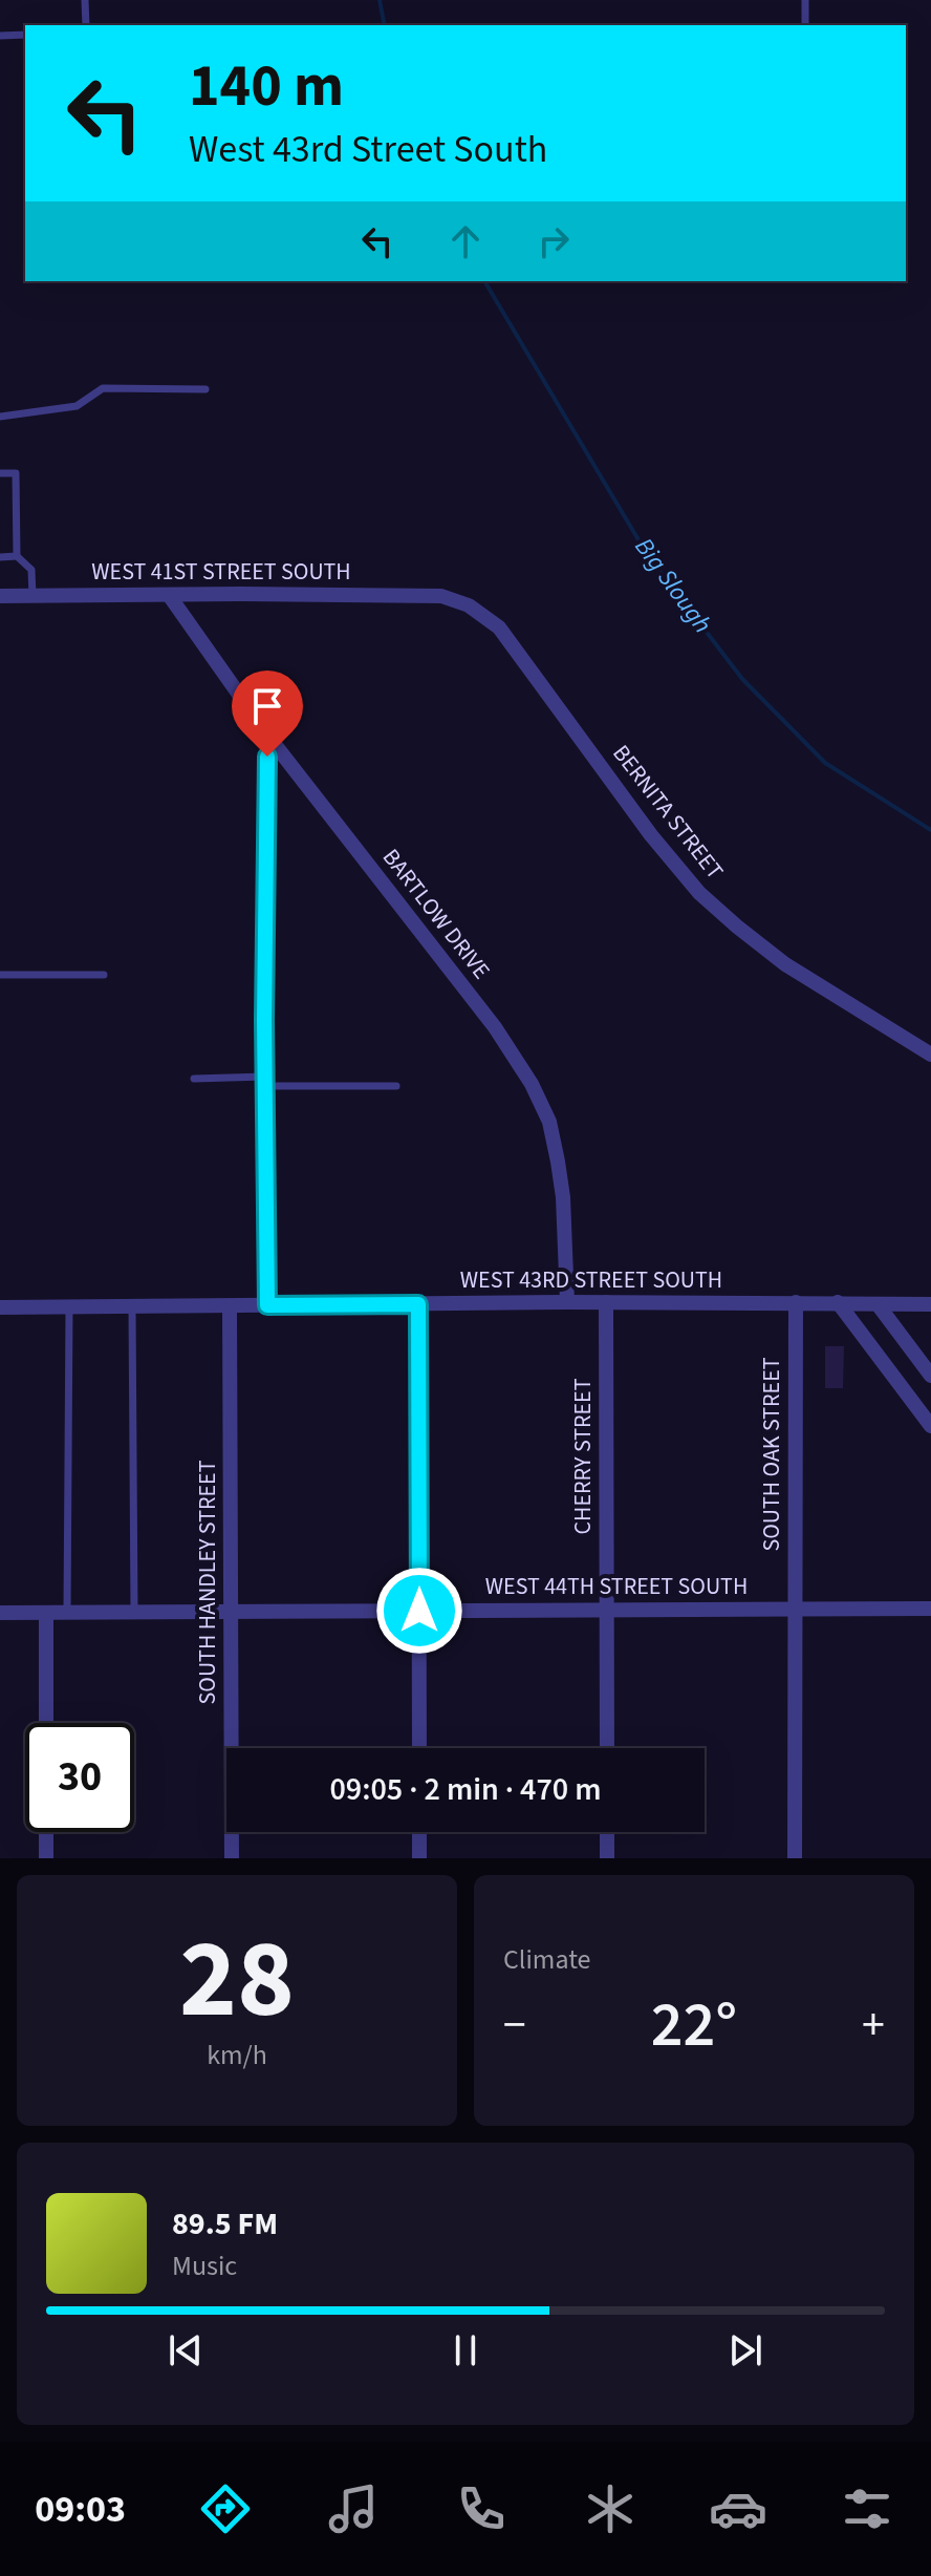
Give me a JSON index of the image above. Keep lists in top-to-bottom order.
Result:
{
  "streets": {
    "street": [
      "WEST 41ST STREET SOUTH",
      "BERNITA STREET",
      "BARTLOW DRIVE",
      "WEST 43RD STREET SOUTH",
      "SOUTH OAK STREET",
      "CHERRY STREET",
      "SOUTH HANDLEY STREET",
      "WEST 44TH STREET SOUTH"
    ]
  },
  "crossings": [
    ["WEST 41ST STREET SOUTH", "BERNITA STREET"],
    ["WEST 41ST STREET SOUTH", "BARTLOW DRIVE"],
    ["BARTLOW DRIVE", "WEST 43RD STREET SOUTH"],
    ["WEST 43RD STREET SOUTH", "SOUTH OAK STREET"],
    ["WEST 43RD STREET SOUTH", "CHERRY STREET"],
    ["WEST 43RD STREET SOUTH", "SOUTH HANDLEY STREET"],
    ["SOUTH OAK STREET", "WEST 44TH STREET SOUTH"],
    ["CHERRY STREET", "WEST 44TH STREET SOUTH"],
    ["SOUTH HANDLEY STREET", "WEST 44TH STREET SOUTH"]
  ],
  "water": ["Big Slough"],
  "page": {
    "turn": ["140 m", "West 43rd Street South"],
    "limit": "30",
    "trip": "09:05 · 2 min · 470 m",
    "tile": [
      ["28", "km/h"],
      "Climate"
    ],
    "heat": ["−", "22°", "+"],
    "song": ["89.5 FM", "Music"],
    "tabs": "09:03"
  }
}
